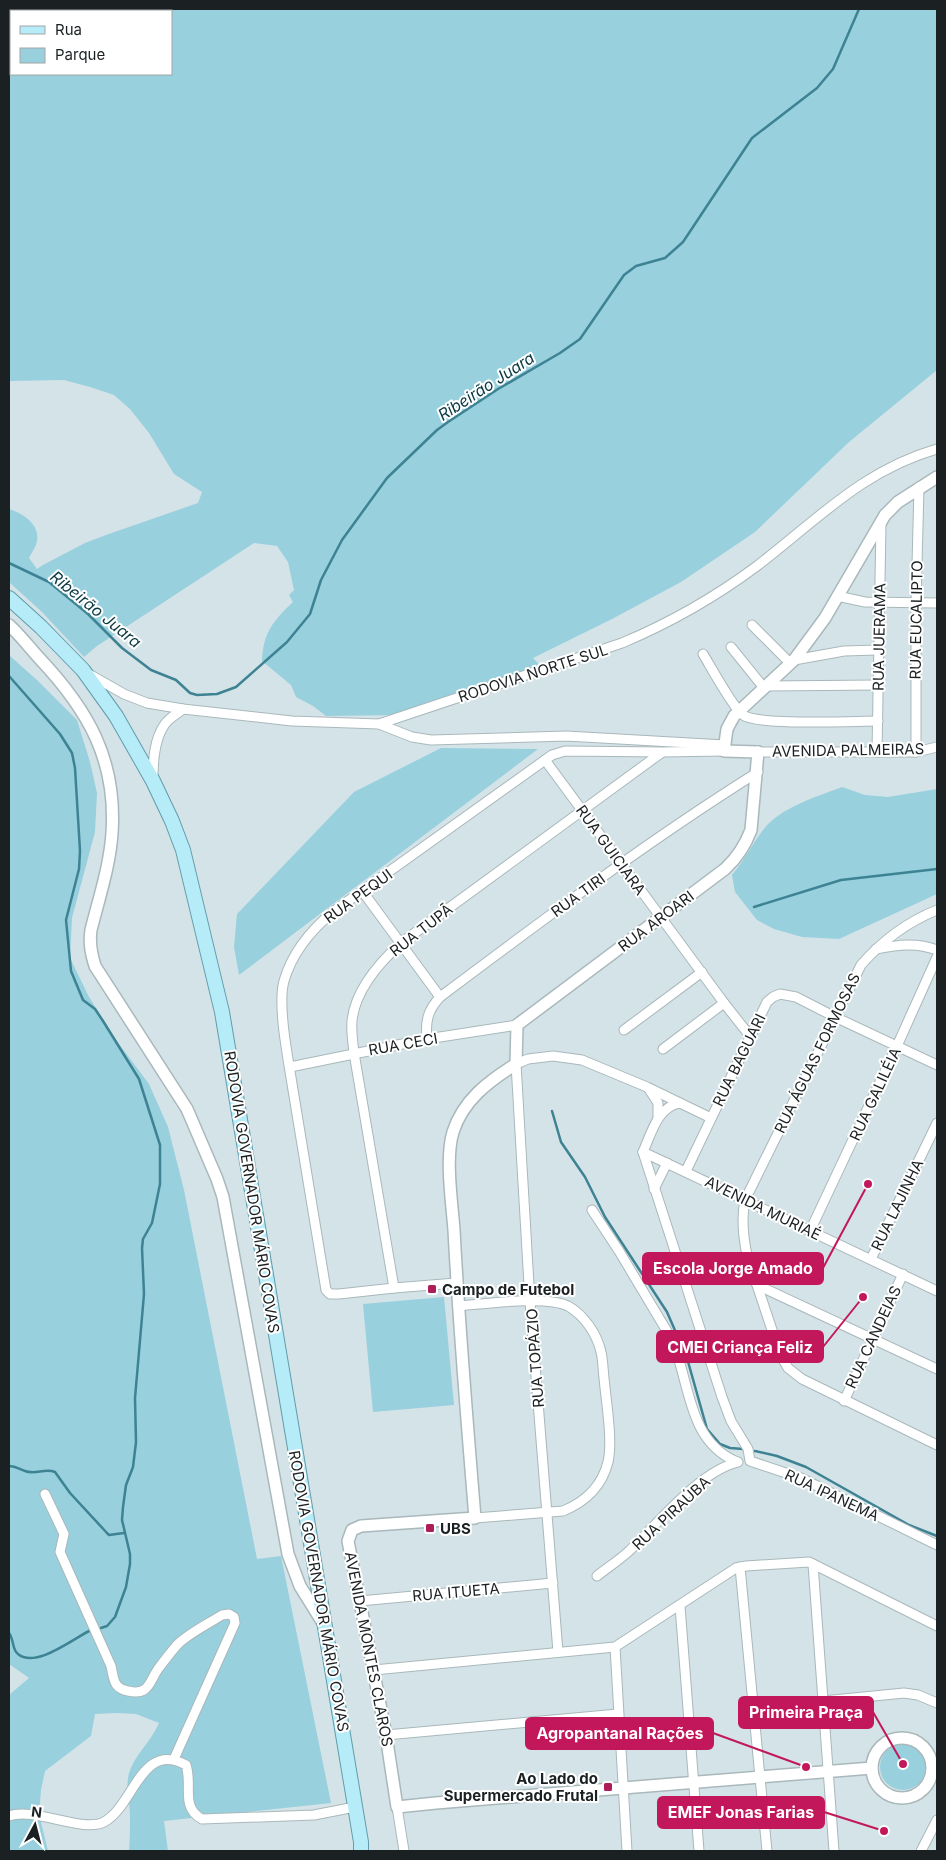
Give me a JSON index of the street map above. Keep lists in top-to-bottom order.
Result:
{
  "streets": {
    "main road": ["RODOVIA GOVERNADOR MÁRIO COVAS"],
    "street": [
      "RUA EUCALIPTO",
      "RUA JUERAMA",
      "RODOVIA NORTE SUL",
      "AVENIDA PALMEIRAS",
      "RUA GUICIARA",
      "RUA TIRI",
      "RUA PEQUI",
      "RUA AROARI",
      "RUA TUPÃ",
      "RUA CECI",
      "RUA ÁGUAS FORMOSAS",
      "RUA BAGUARI",
      "RUA GALILÉIA",
      "RUA LAJINHA",
      "AVENIDA MURIAÉ",
      "RUA CANDEIAS",
      "RUA TOPÁZIO",
      "RUA IPANEMA",
      "RUA PIRAÚBA",
      "RUA ITUETA",
      "AVENIDA MONTES CLAROS"
    ]
  },
  "crossings": [
    ["RUA EUCALIPTO", "AVENIDA PALMEIRAS"],
    ["RUA JUERAMA", "AVENIDA PALMEIRAS"],
    ["RODOVIA NORTE SUL", "RODOVIA GOVERNADOR MÁRIO COVAS"],
    ["AVENIDA PALMEIRAS", "RUA AROARI"],
    ["RUA GUICIARA", "RUA TIRI"],
    ["RUA GUICIARA", "RUA PEQUI"],
    ["RUA GUICIARA", "RUA AROARI"],
    ["RUA GUICIARA", "RUA TUPÃ"],
    ["RUA GUICIARA", "RUA BAGUARI"],
    ["RUA TIRI", "RUA AROARI"],
    ["RUA TIRI", "RUA CECI"],
    ["RUA PEQUI", "RUA TUPÃ"],
    ["RUA PEQUI", "RUA CECI"],
    ["RUA AROARI", "RUA CECI"],
    ["RUA TUPÃ", "RUA CECI"],
    ["RUA ÁGUAS FORMOSAS", "RUA BAGUARI"],
    ["RUA ÁGUAS FORMOSAS", "AVENIDA MURIAÉ"],
    ["RUA BAGUARI", "AVENIDA MURIAÉ"],
    ["RUA GALILÉIA", "AVENIDA MURIAÉ"],
    ["RUA LAJINHA", "AVENIDA MURIAÉ"],
    ["AVENIDA MURIAÉ", "RUA CANDEIAS"],
    ["RUA TOPÁZIO", "RUA ITUETA"],
    ["RUA IPANEMA", "RUA PIRAÚBA"],
    ["RUA ITUETA", "AVENIDA MONTES CLAROS"]
  ],
  "water": ["Ribeirão Juara"],
  "places": {
    "other": [
      "Escola Jorge Amado",
      "CMEI Criança Feliz",
      "Primeira Praça",
      "Agropantanal Rações",
      "EMEF Jonas Farias"
    ],
    "transit": ["Campo de Futebol", "UBS", "Ao Lado do Supermercado Frutal"]
  },
  "legend": ["Rua", "Parque"],
  "north": "top"
}
